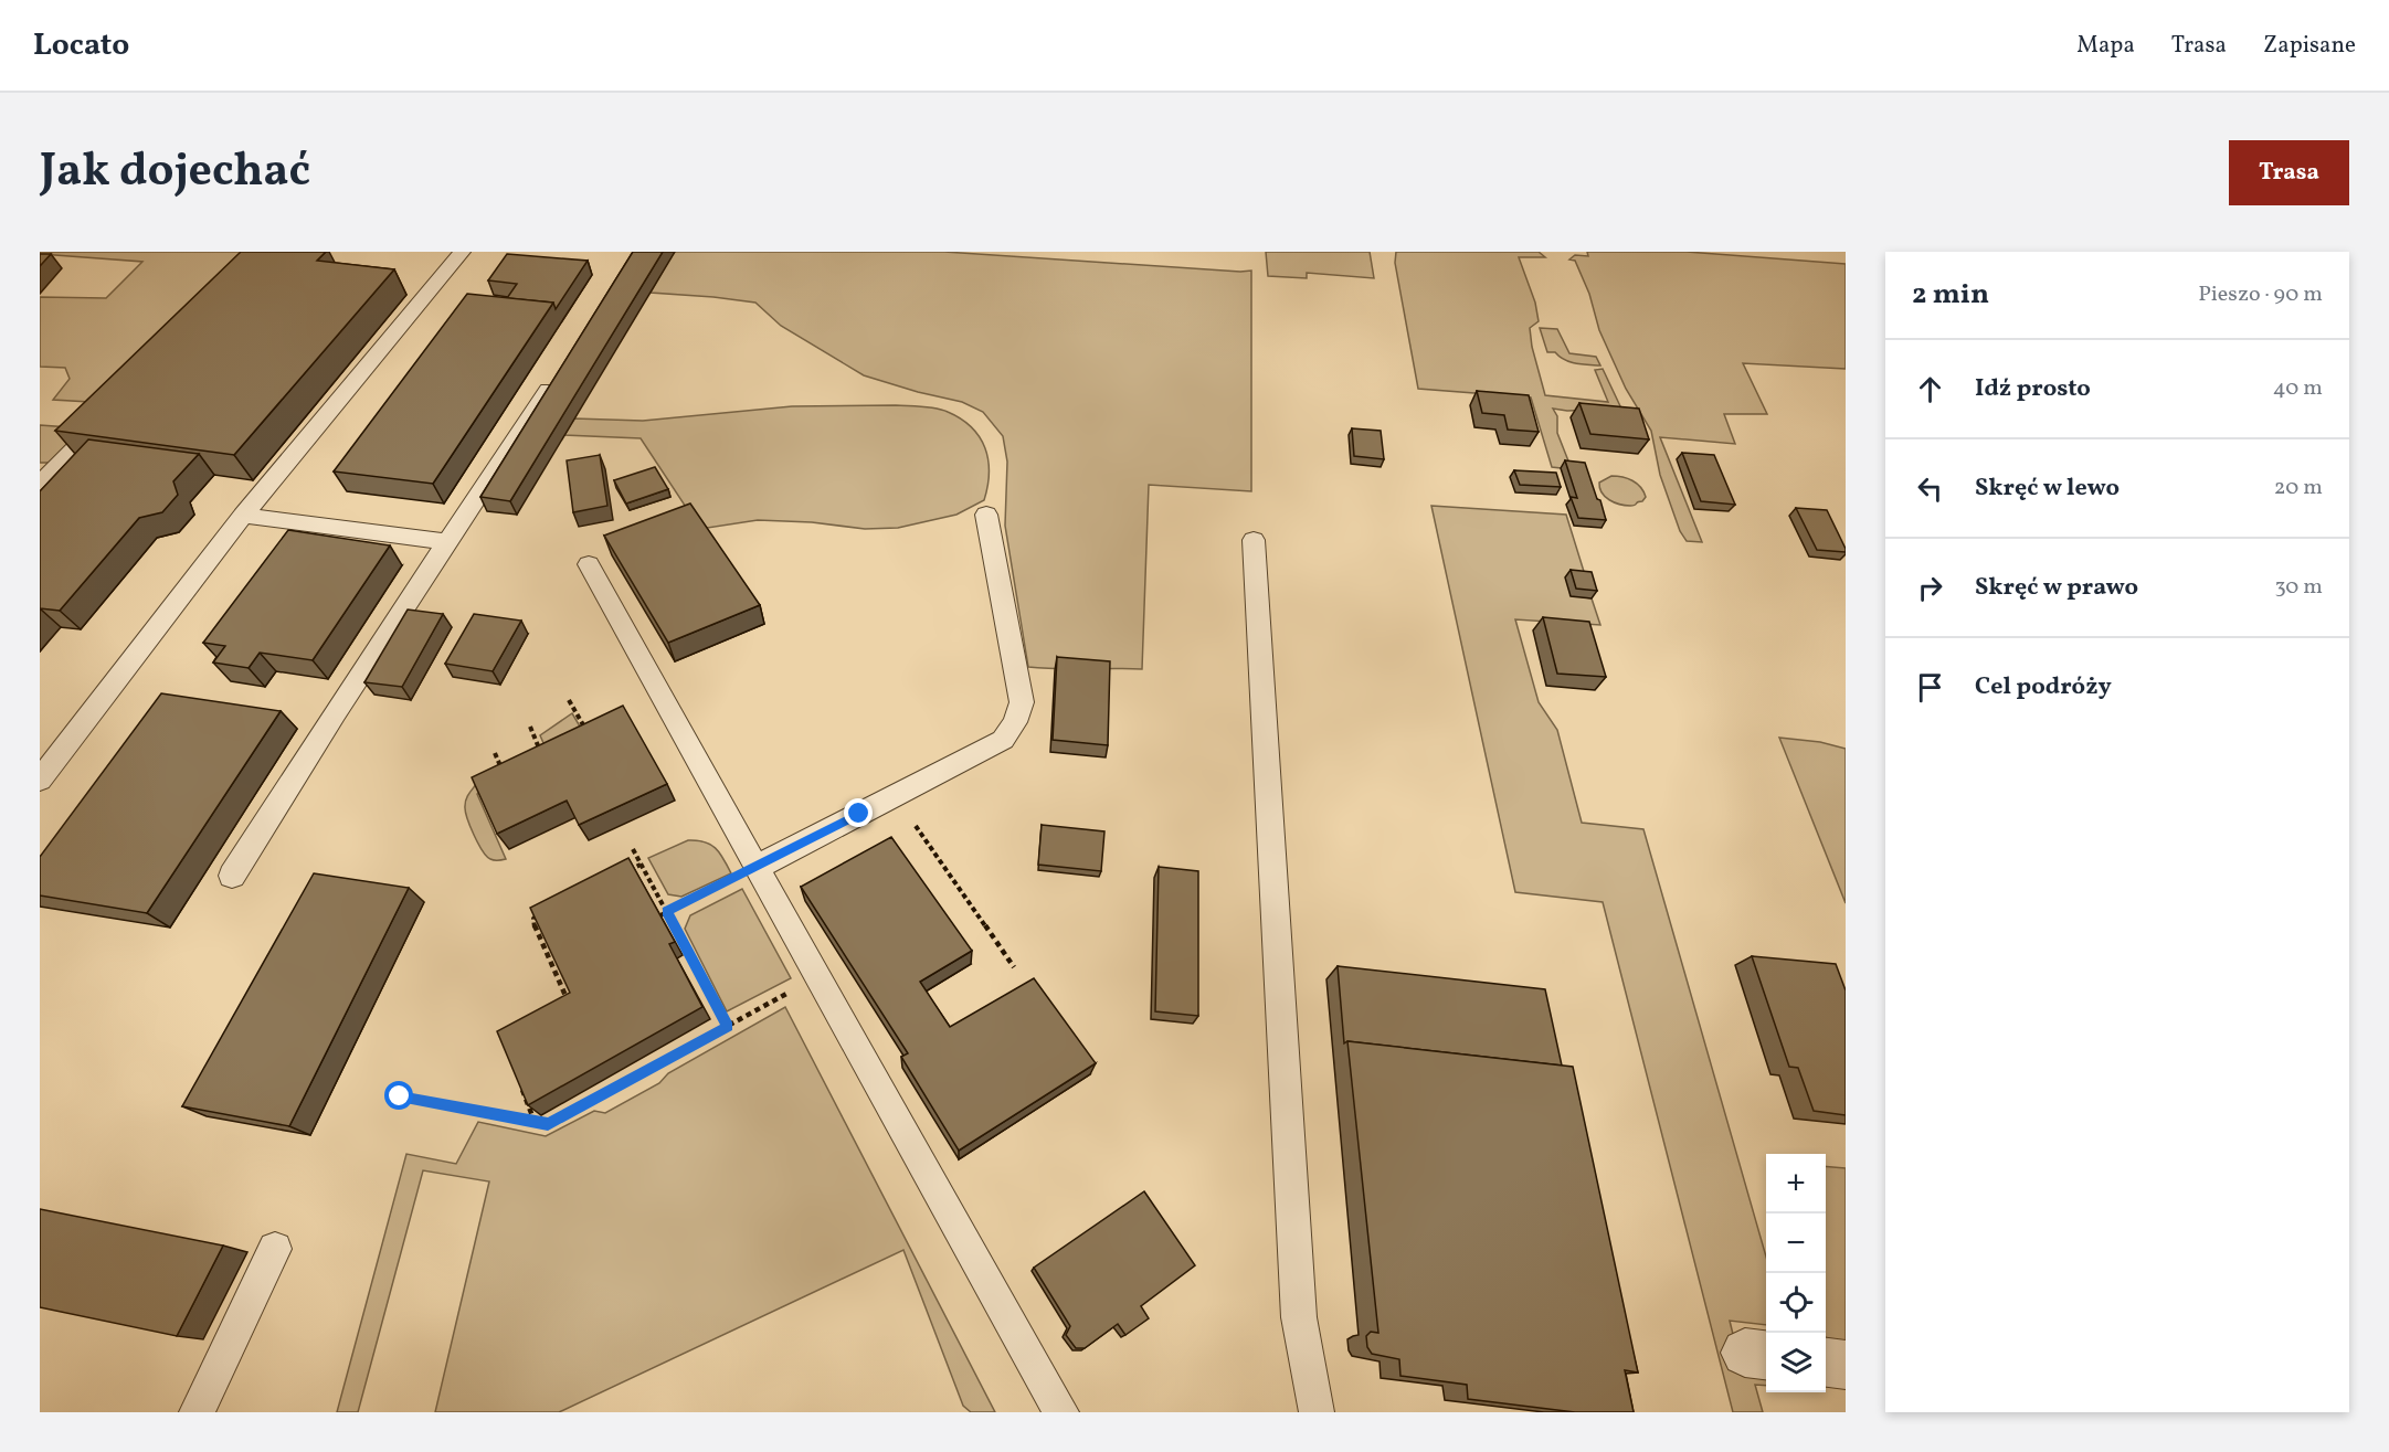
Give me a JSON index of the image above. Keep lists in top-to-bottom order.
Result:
{
  "page": {
    "header": "Locato",
    "nav": ["Mapa", "Trasa", "Zapisane"],
    "title": "Jak dojechać",
    "buttons": "Trasa",
    "heading": ["2 min", "Pieszo · 90 m"],
    "list": [
      ["Idź prosto", "40 m"],
      ["Skręć w lewo", "20 m"],
      ["Skręć w prawo", "30 m"],
      "Cel podróży"
    ],
    "map_buttons": ["+", "−"]
  }
}
